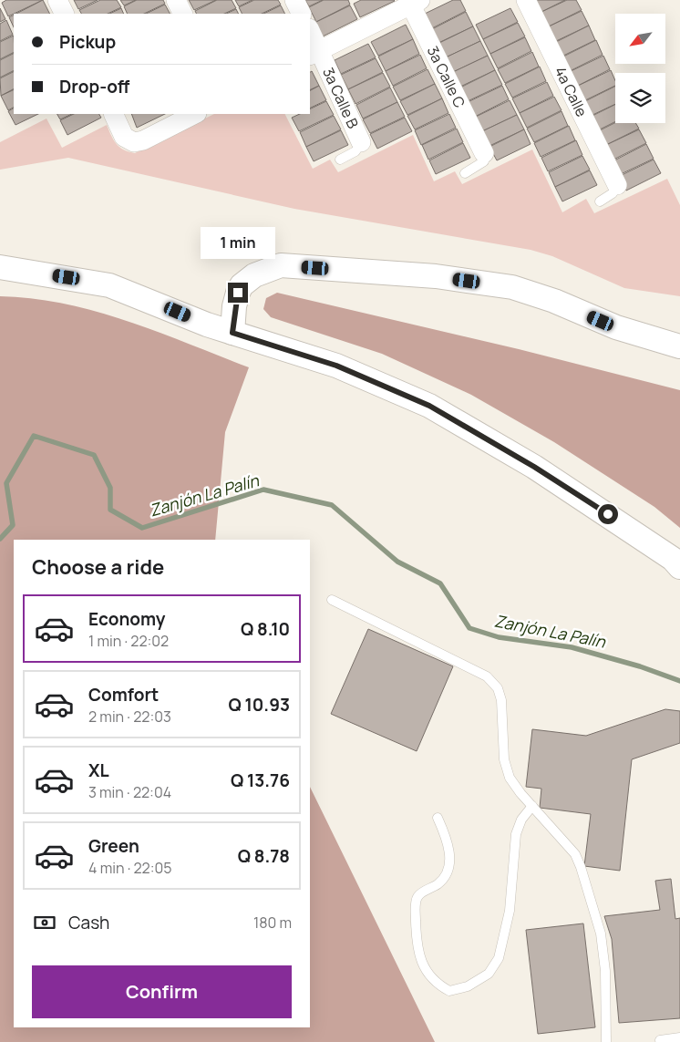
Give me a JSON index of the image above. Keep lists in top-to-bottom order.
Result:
{
  "streets": {
    "street": ["3a Calle C", "4a Calle", "3a Calle B"]
  },
  "water": ["Zanjón La Palín"],
  "north": "bottom left",
  "page": {
    "banner": ["Pickup", "Drop-off"],
    "bubble": "1 min",
    "heading": "Choose a ride",
    "list": [
      {
        "name": "Economy",
        "note": "1 min · 22:02",
        "value": "Q 8.10"
      },
      {
        "name": "Comfort",
        "note": "2 min · 22:03",
        "value": "Q 10.93"
      },
      {
        "name": "XL",
        "note": "3 min · 22:04",
        "value": "Q 13.76"
      },
      {
        "name": "Green",
        "note": "4 min · 22:05",
        "value": "Q 8.78"
      }
    ],
    "pay": ["Cash", "180 m"],
    "buttons": "Confirm"
  }
}
